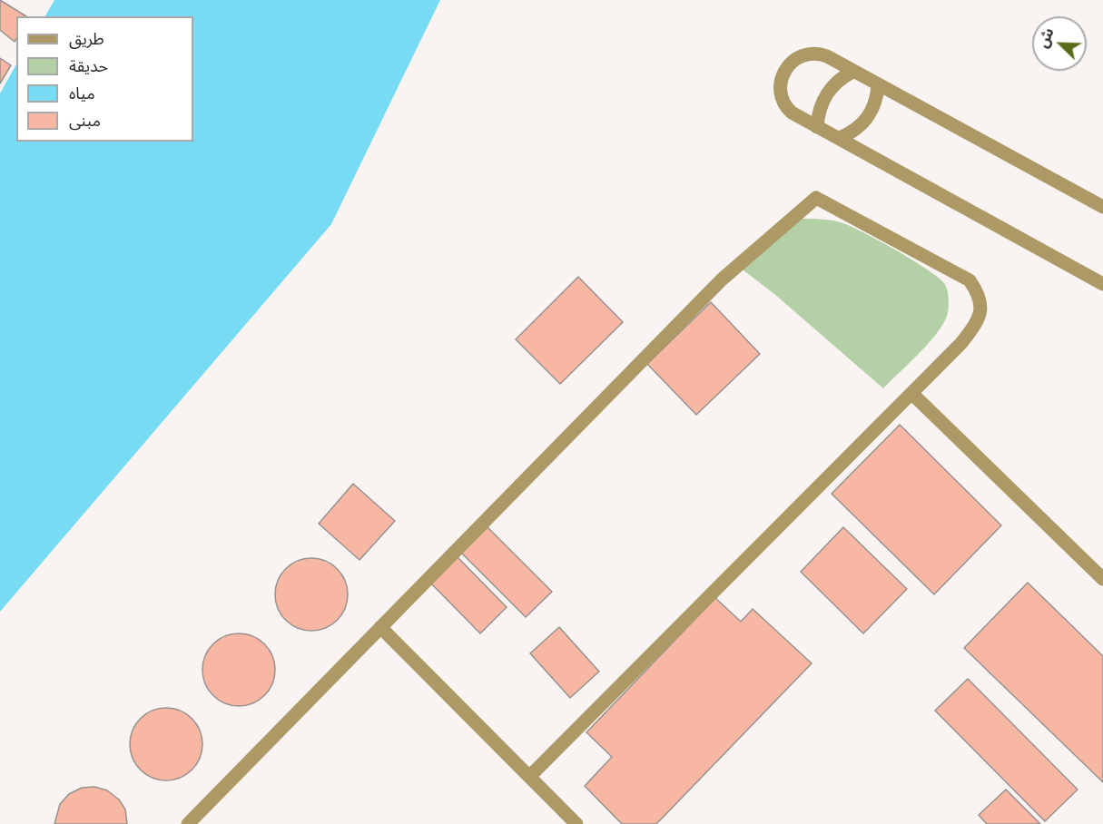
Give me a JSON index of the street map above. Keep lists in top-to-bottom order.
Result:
{
  "legend": [
    "طريق",
    "حديقة",
    "مياه",
    "مبنى"
  ],
  "north": "top left"
}
